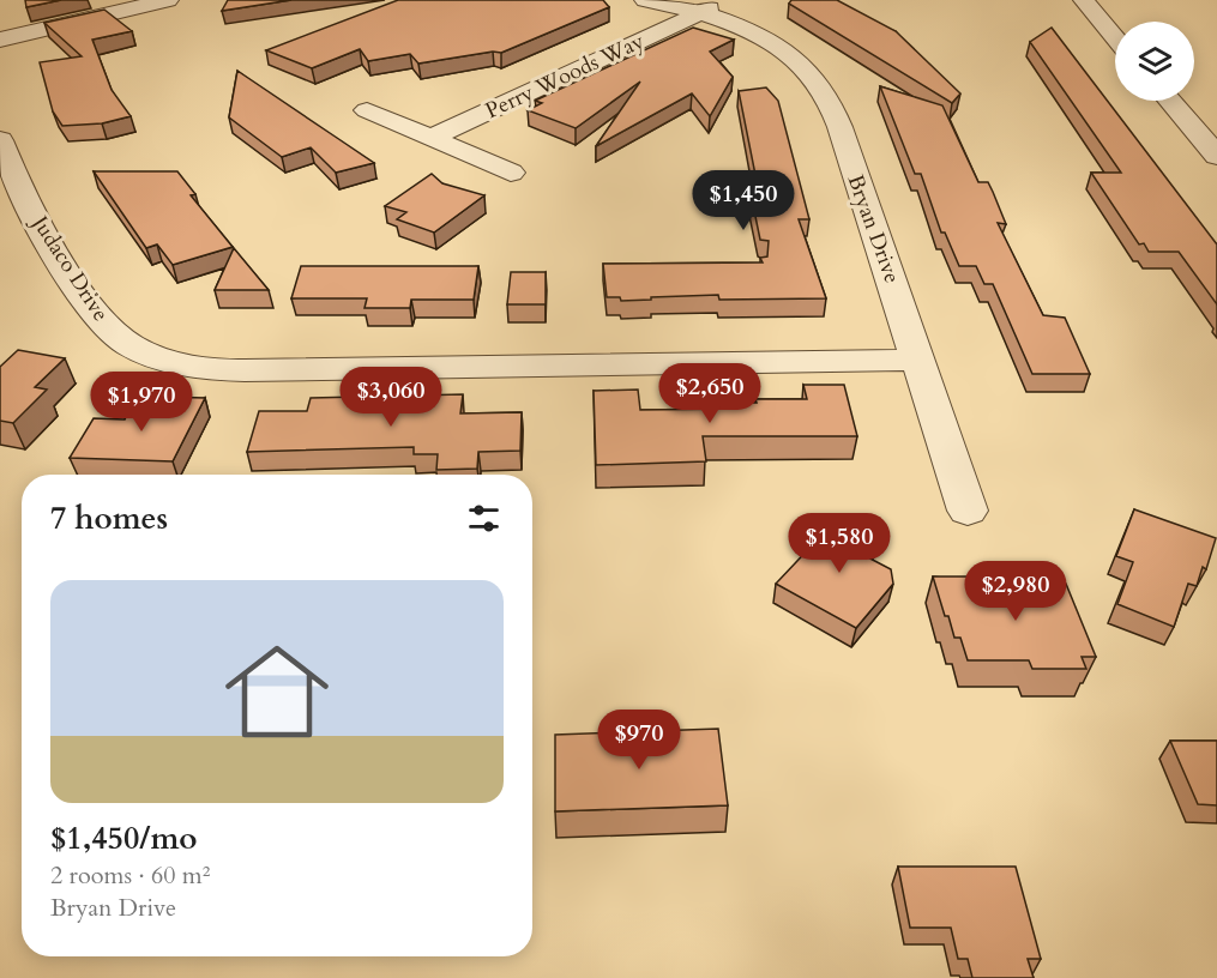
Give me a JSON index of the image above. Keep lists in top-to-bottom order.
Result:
{
  "streets": {
    "street": ["Perry Woods Way", "Bryan Drive", "Judaco Drive"]
  },
  "crossings": [
    ["Perry Woods Way", "Bryan Drive"],
    ["Bryan Drive", "Judaco Drive"]
  ],
  "page": {
    "price": [
      "$1,450",
      "$2,650",
      "$3,060",
      "$1,970",
      "$1,580",
      "$2,980",
      "$970"
    ],
    "heading": "7 homes",
    "list": [
      {
        "name": "$1,450/mo",
        "note": "2 rooms · 60 m² · Bryan Drive"
      }
    ]
  }
}
